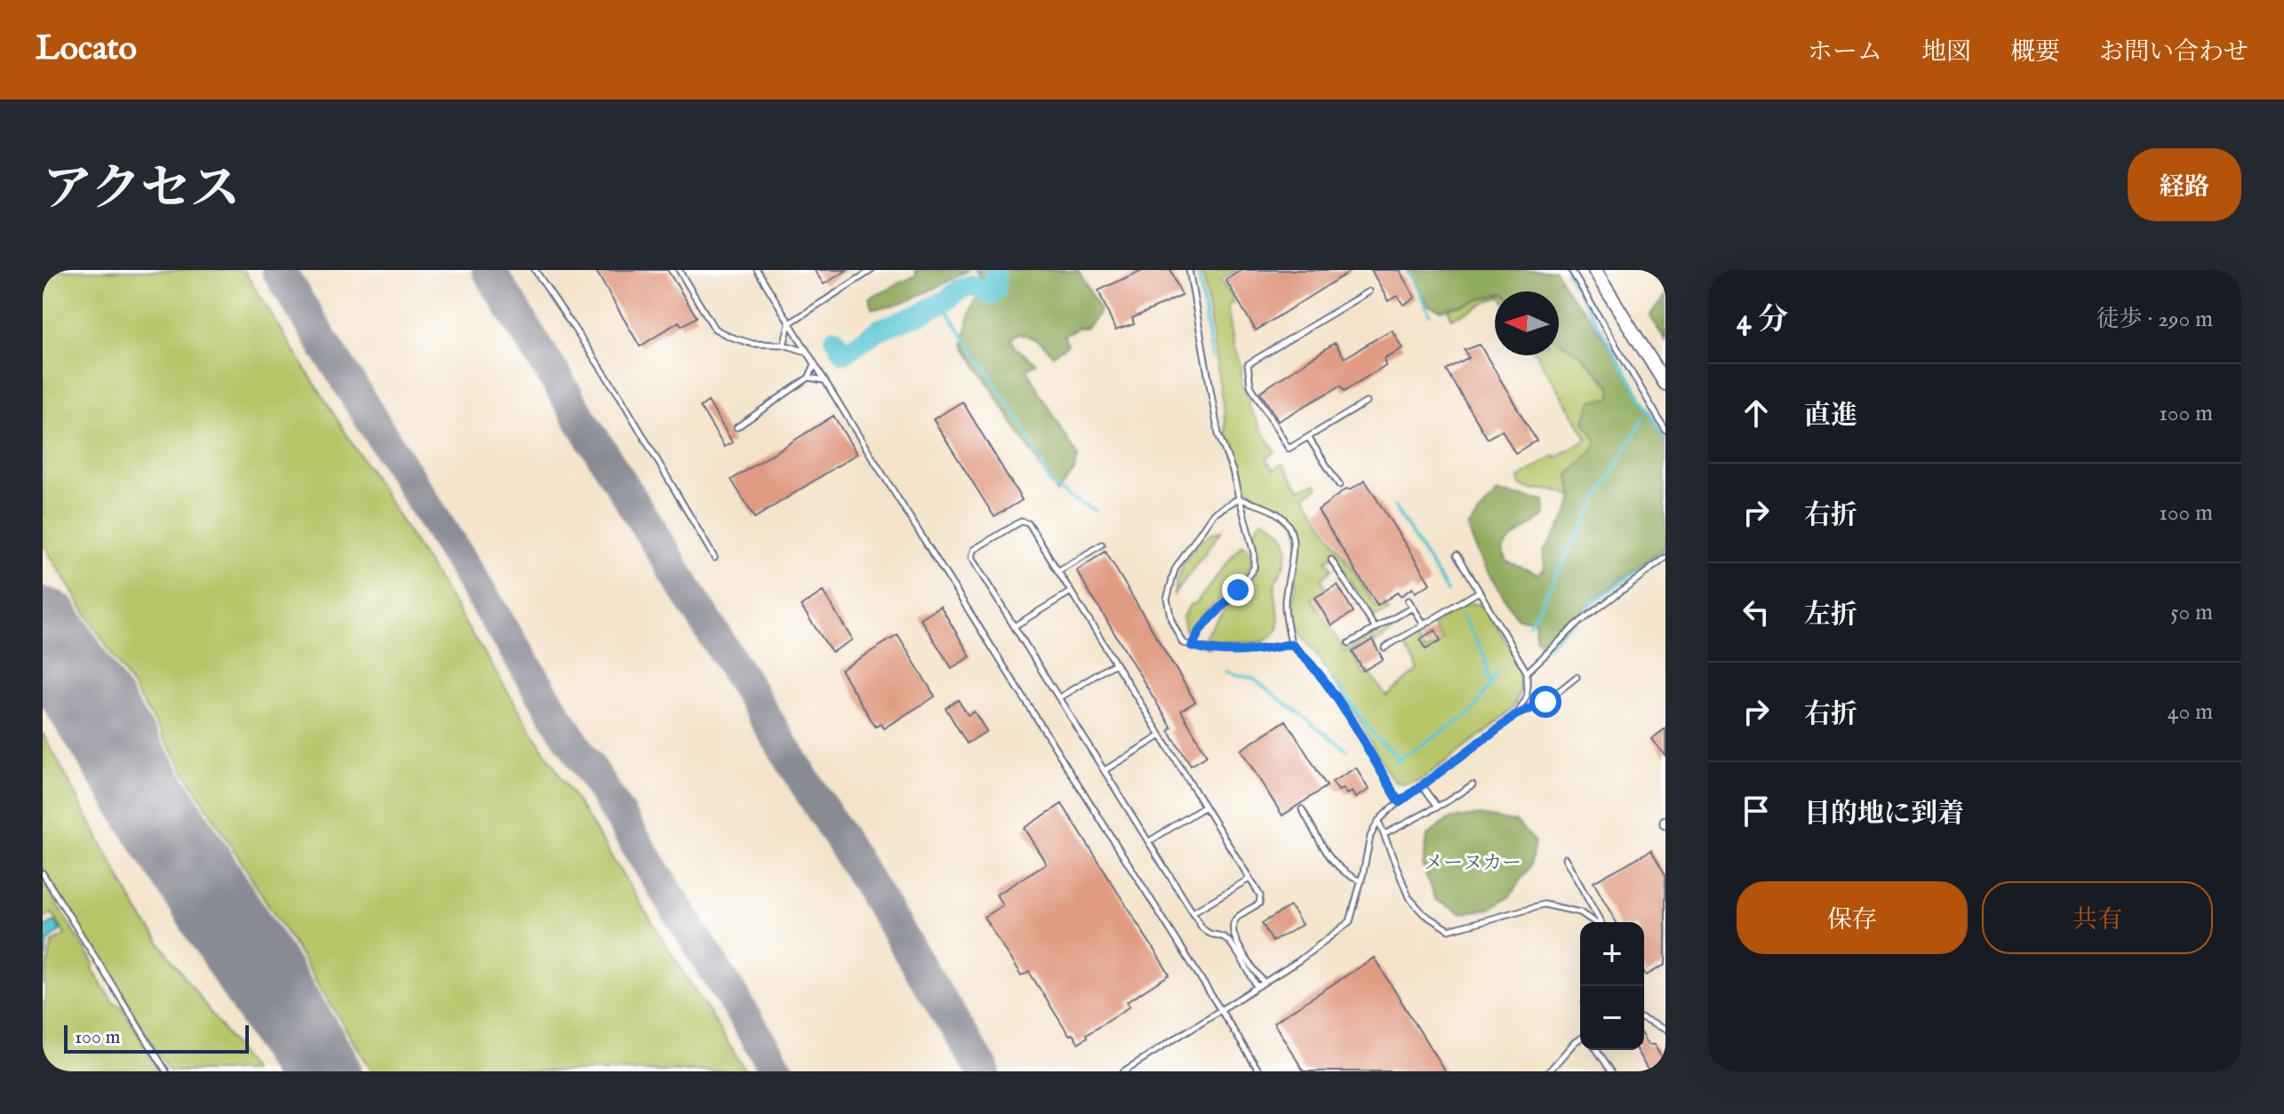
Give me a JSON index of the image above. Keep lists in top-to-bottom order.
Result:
{
  "parks": ["メーヌカー"],
  "scale_bar": "100 m",
  "north": "left",
  "page": {
    "header": "Locato",
    "nav": [
      "ホーム",
      "地図",
      "概要",
      "お問い合わせ"
    ],
    "title": "アクセス",
    "buttons": [
      "経路",
      ["保存", "共有"]
    ],
    "heading": ["4 分", "徒歩 · 290 m"],
    "list": [
      ["直進", "100 m"],
      ["右折", "100 m"],
      ["左折", "50 m"],
      ["右折", "40 m"],
      "目的地に到着"
    ],
    "map_buttons": ["+", "−"],
    "scale": "100 m"
  }
}
